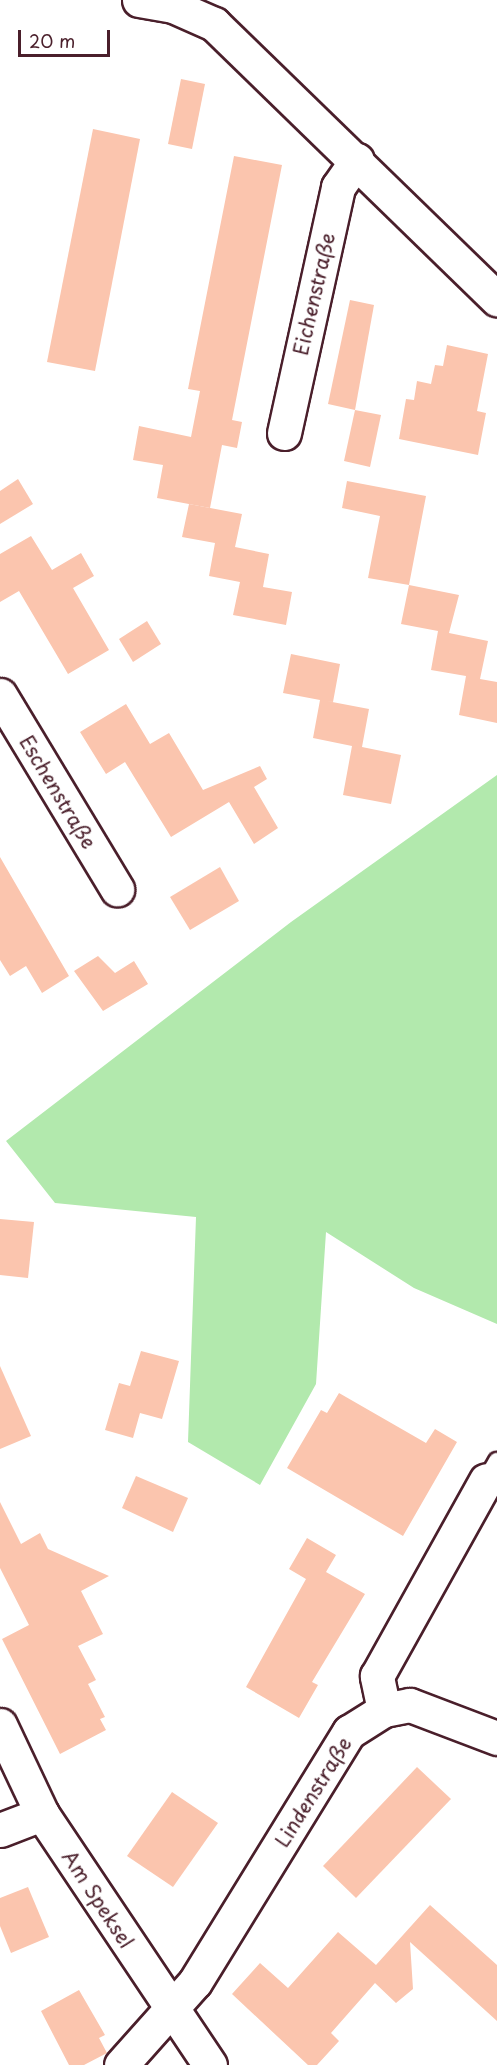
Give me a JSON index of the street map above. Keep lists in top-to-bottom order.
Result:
{
  "streets": {
    "street": [
      "Eichenstraße",
      "Eschenstraße",
      "Lindenstraße",
      "Am Speksel"
    ]
  },
  "crossings": [
    ["Lindenstraße", "Am Speksel"]
  ],
  "scale_bar": "20 m"
}
